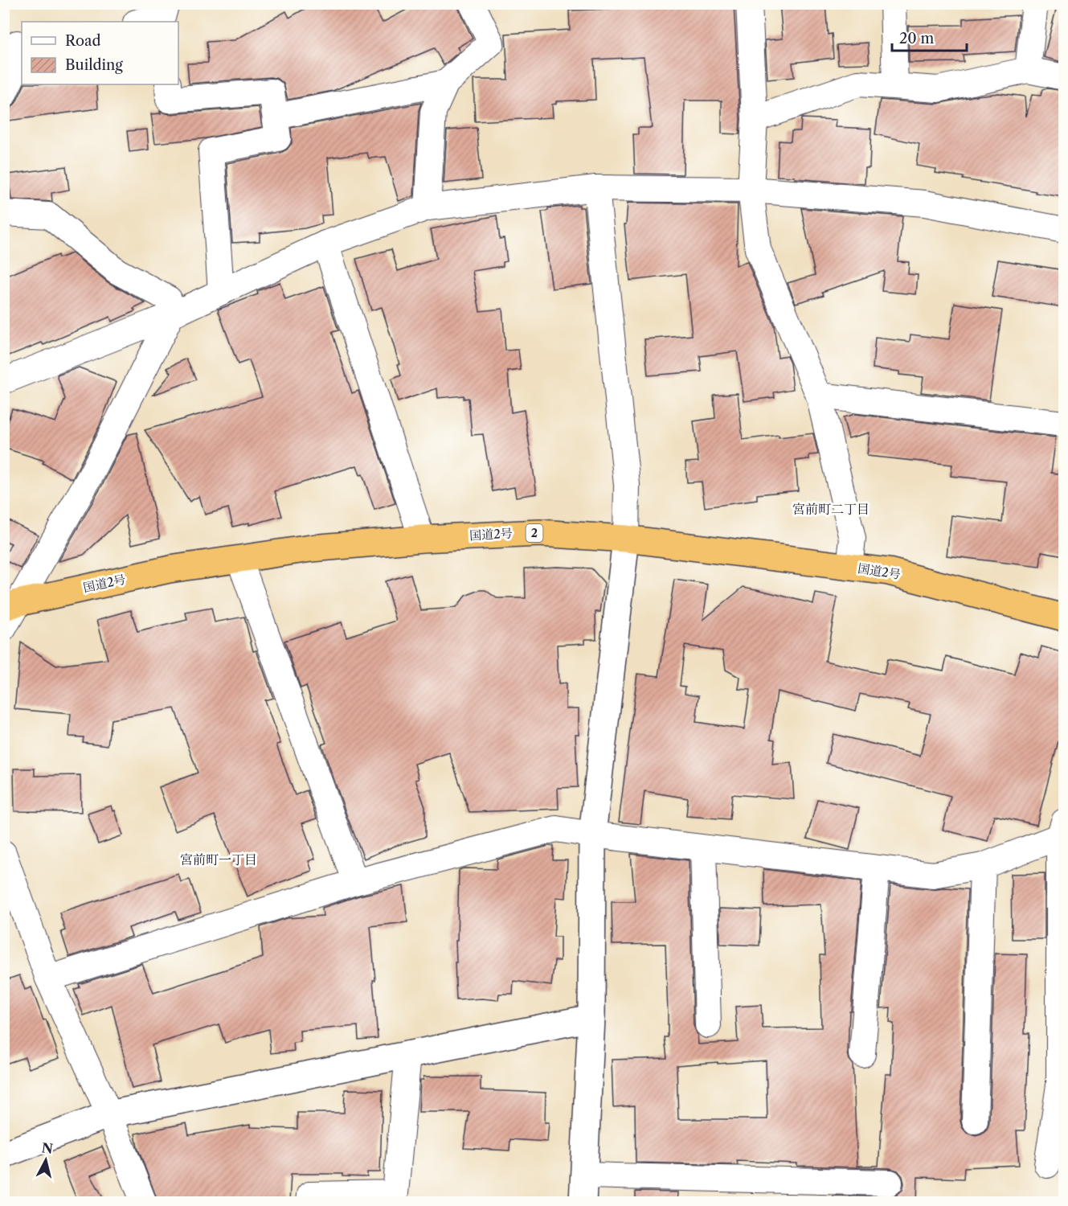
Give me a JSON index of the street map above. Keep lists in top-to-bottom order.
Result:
{
  "streets": {
    "highway": ["2", "国道2号"]
  },
  "districts": ["宮前町二丁目", "宮前町一丁目"],
  "legend": ["Road", "Building"],
  "scale_bar": "20 m",
  "north": "top"
}
